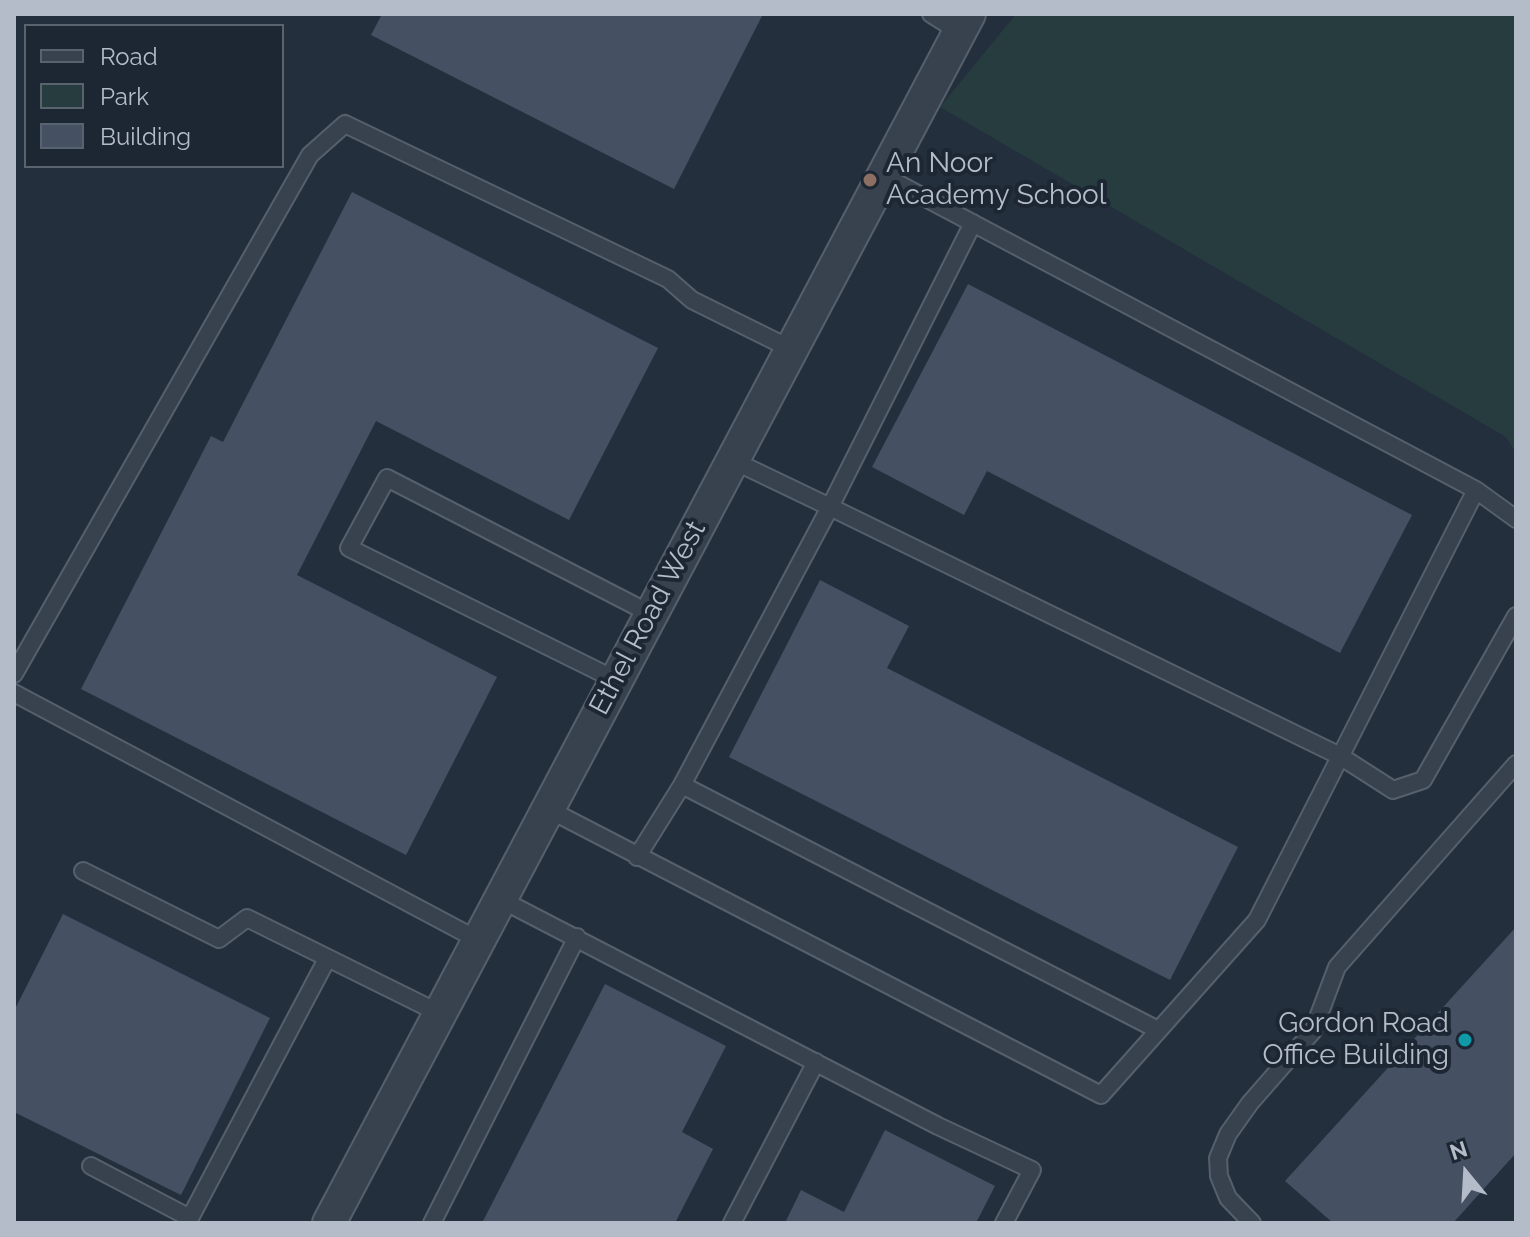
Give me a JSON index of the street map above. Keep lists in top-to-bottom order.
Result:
{
  "streets": {
    "street": ["Ethel Road West"]
  },
  "places": ["An Noor Academy School", "Gordon Road Office Building"],
  "legend": ["Road", "Park", "Building"],
  "north": "top"
}
